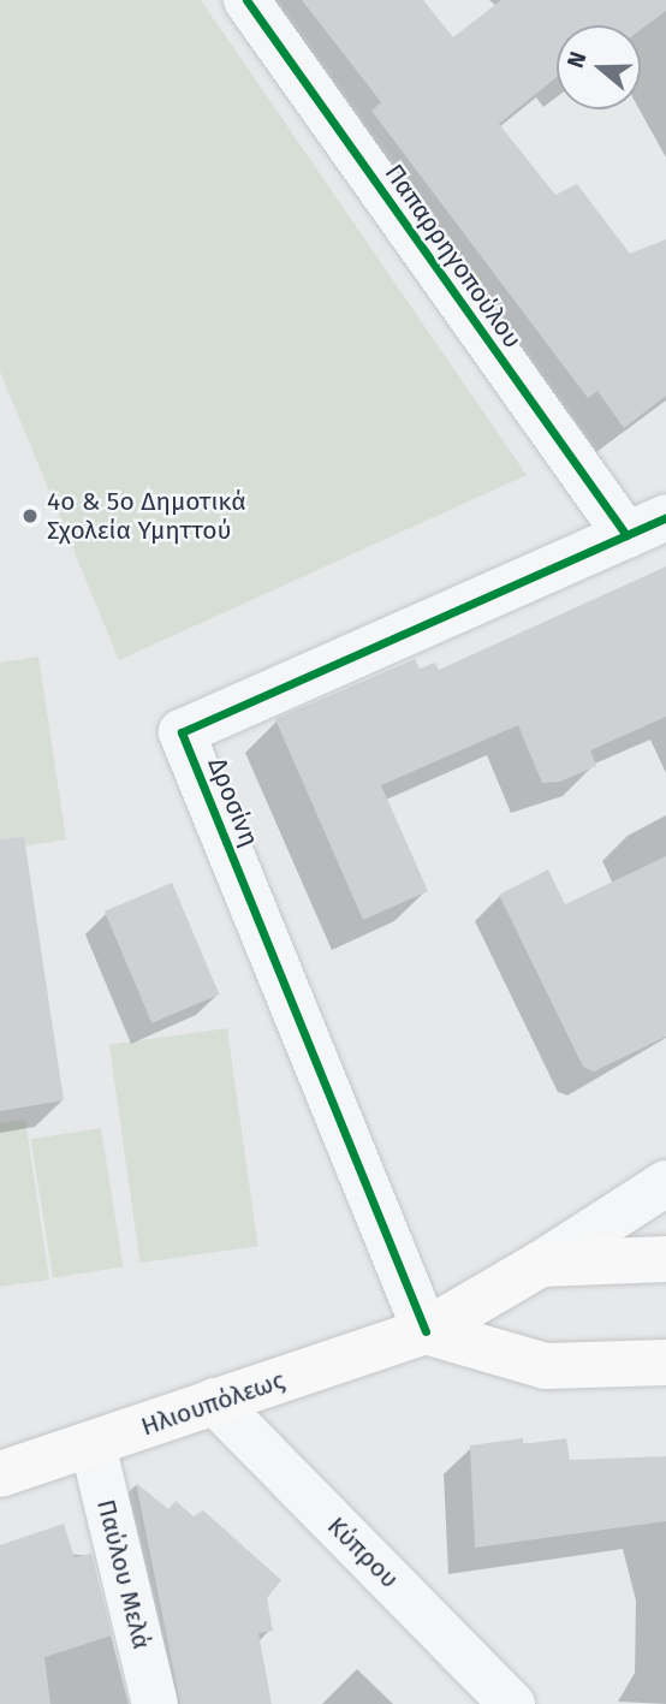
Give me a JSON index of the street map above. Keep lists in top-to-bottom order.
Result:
{
  "streets": {
    "main road": ["Ηλιουπόλεως"],
    "street": [
      "Παπαρρηγοπούλου",
      "Δροσίνη",
      "Κύπρου",
      "Παύλου Μελά"
    ]
  },
  "crossings": [
    ["Παπαρρηγοπούλου", "Δροσίνη"],
    ["Δροσίνη", "Ηλιουπόλεως"],
    ["Ηλιουπόλεως", "Κύπρου"],
    ["Ηλιουπόλεως", "Παύλου Μελά"]
  ],
  "places": ["4ο & 5ο Δημοτικά Σχολεία Υμηττού"],
  "north": "left"
}
